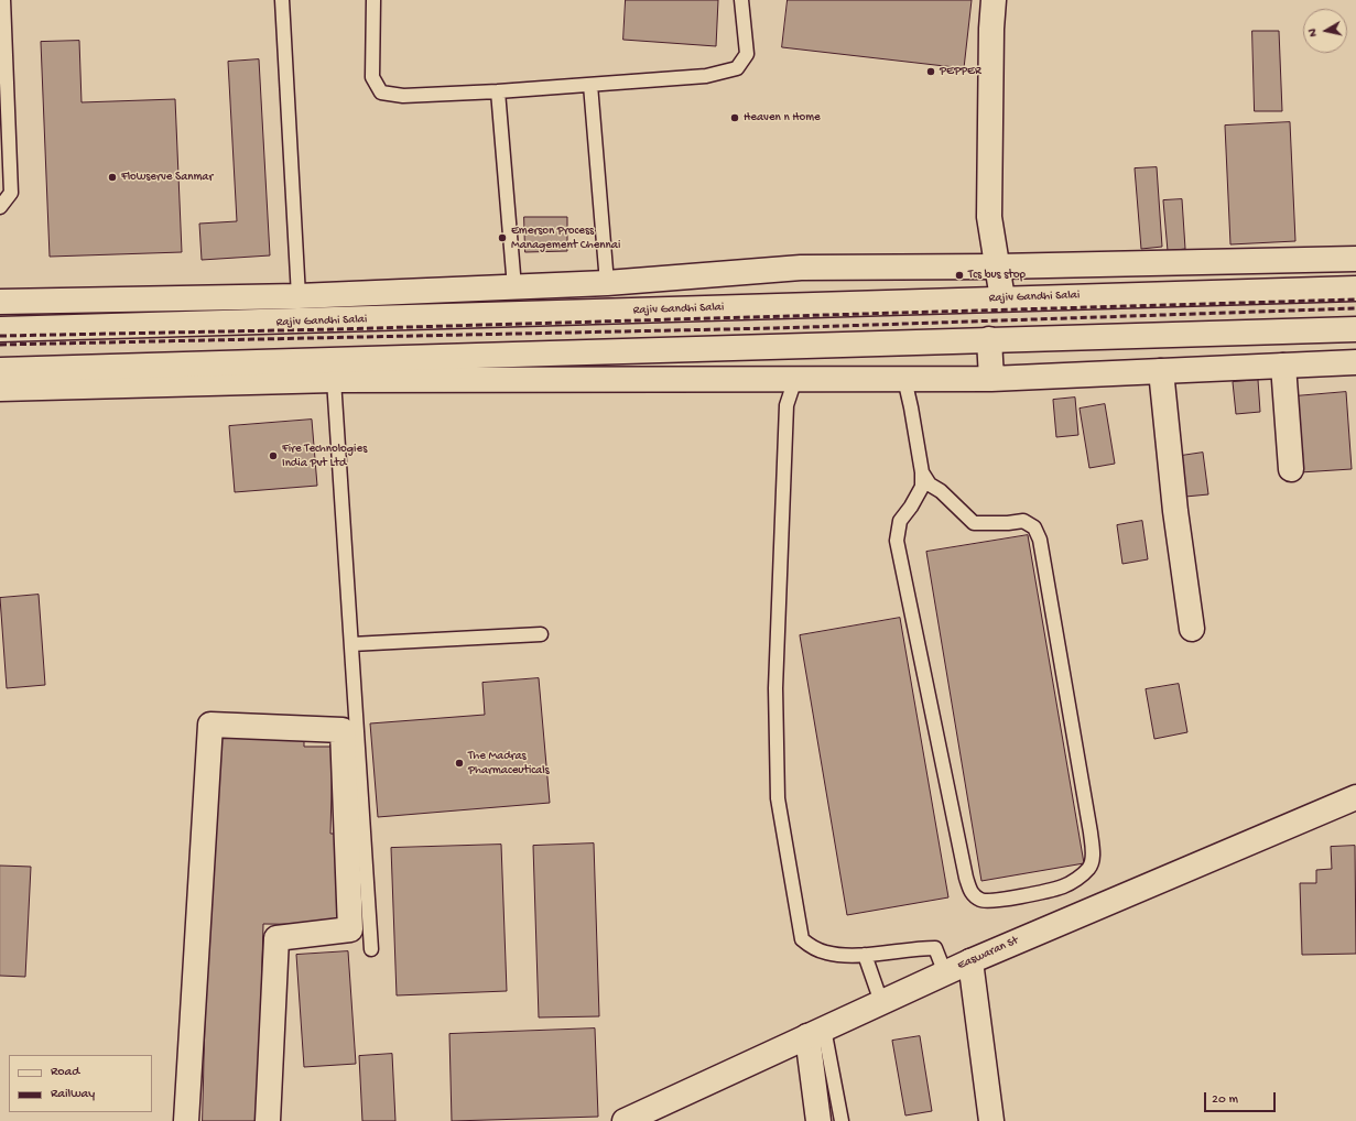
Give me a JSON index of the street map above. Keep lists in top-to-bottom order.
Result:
{
  "streets": {
    "street": ["Rajiv Gandhi Salai", "Easwaran St"]
  },
  "places": [
    "PEPPER",
    "Heaven n Home",
    "Flowserve Sanmar",
    "Emerson Process Management Chennai",
    "Tcs bus stop",
    "Fire Technologies India Pvt Ltd",
    "The Madras Pharmaceuticals"
  ],
  "legend": ["Road", "Railway"],
  "scale_bar": "20 m",
  "north": "left"
}
